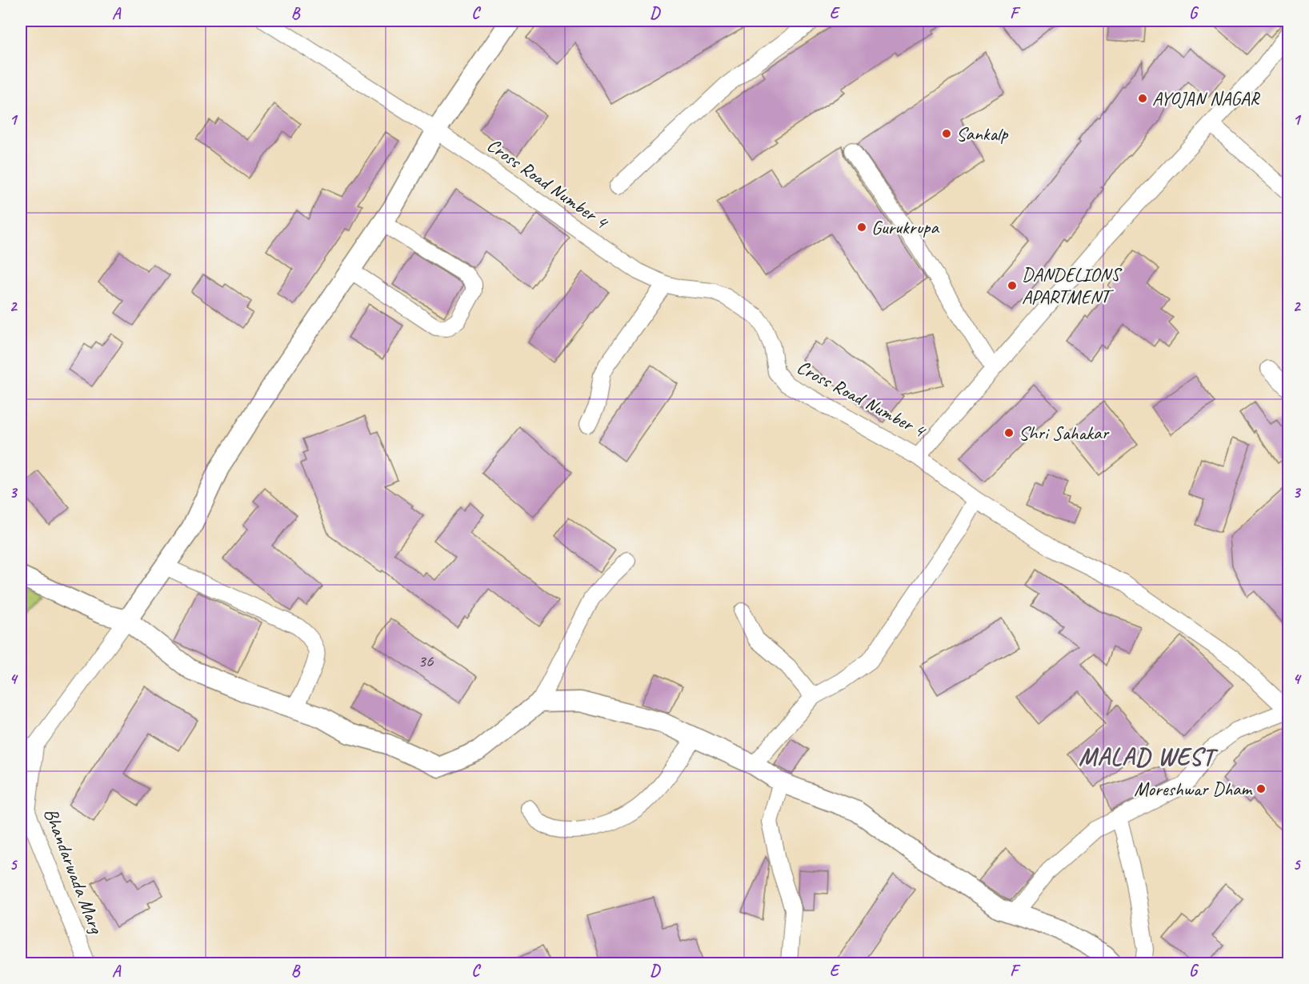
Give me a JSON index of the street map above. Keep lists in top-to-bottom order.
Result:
{
  "streets": {
    "street": ["Cross Road Number 4", "Bhandarwada Marg"]
  },
  "districts": ["MALAD WEST"],
  "places": [
    "AYOJAN NAGAR",
    "Sankalp",
    "Gurukrupa",
    "DANDELIONS APARTMENT",
    "Shri Sahakar",
    "Moreshwar Dham"
  ],
  "house_numbers": ["36"],
  "grid": {
    "columns": [
      "A",
      "B",
      "C",
      "D",
      "E",
      "F",
      "G"
    ],
    "rows": [
      "1",
      "2",
      "3",
      "4",
      "5"
    ]
  }
}
